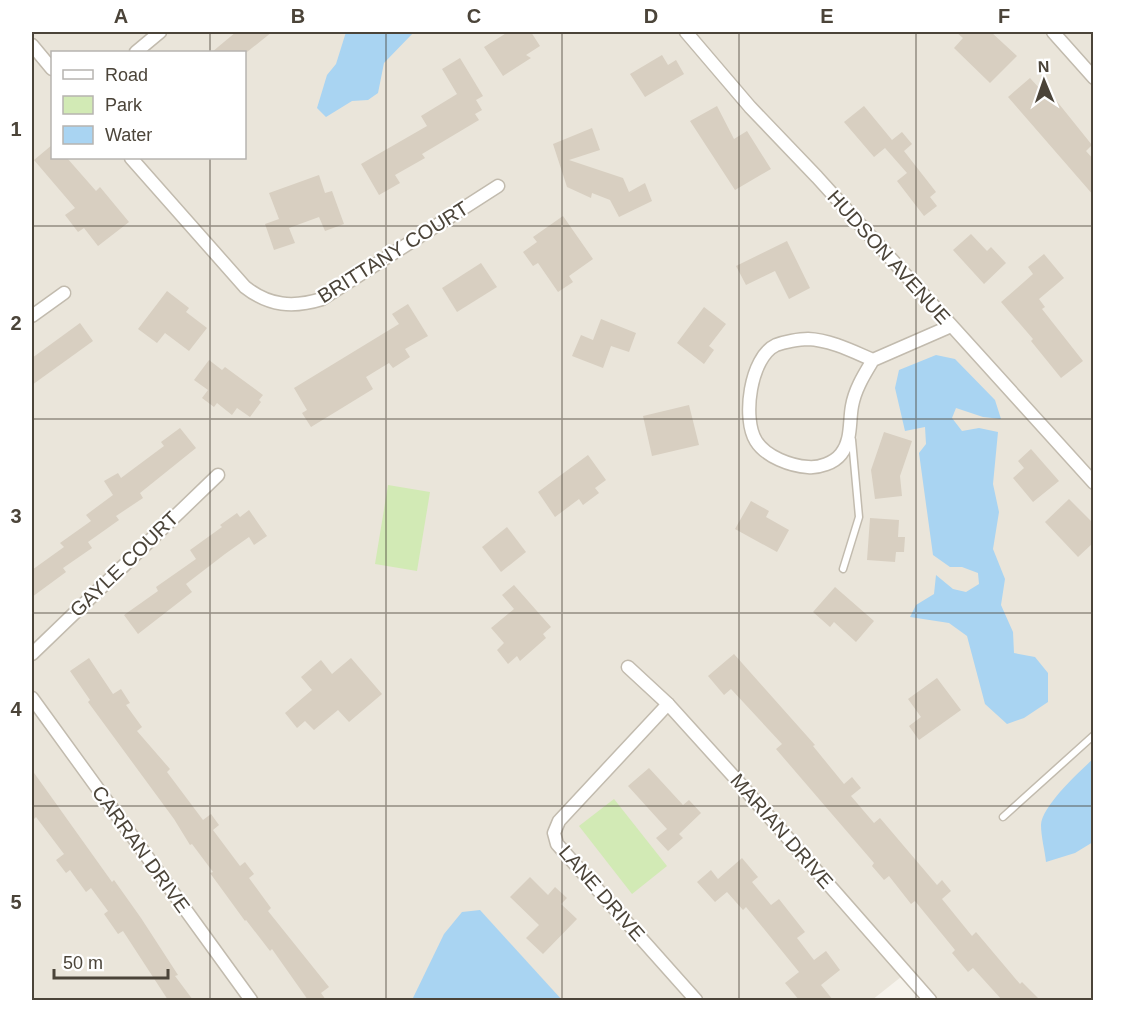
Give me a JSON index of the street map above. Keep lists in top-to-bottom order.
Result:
{
  "streets": {
    "street": [
      "BRITTANY COURT",
      "HUDSON AVENUE",
      "GAYLE COURT",
      "MARIAN DRIVE",
      "CARRAN DRIVE",
      "LANE DRIVE"
    ]
  },
  "crossings": [
    ["MARIAN DRIVE", "LANE DRIVE"]
  ],
  "legend": ["Road", "Park", "Water"],
  "scale_bar": "50 m",
  "north": "top",
  "grid": {
    "columns": [
      "A",
      "B",
      "C",
      "D",
      "E",
      "F"
    ],
    "rows": [
      "1",
      "2",
      "3",
      "4",
      "5"
    ]
  }
}
